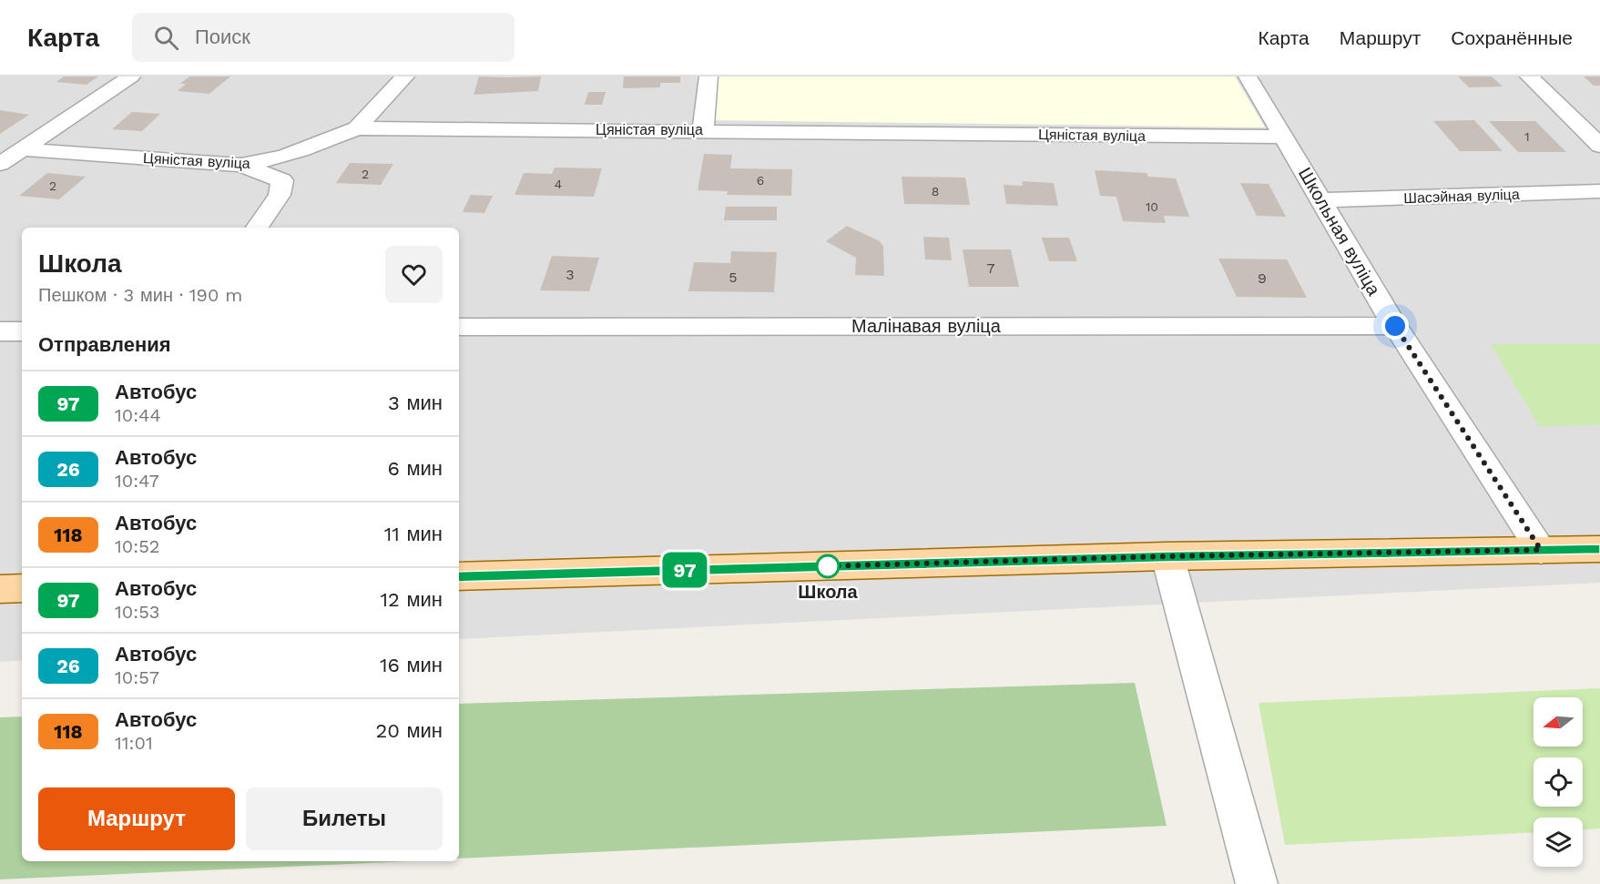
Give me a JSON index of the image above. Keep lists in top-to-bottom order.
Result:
{
  "streets": {
    "street": [
      "Цяністая вуліца",
      "Шасэйная вуліца",
      "Школьная вуліца",
      "Малінавая вуліца"
    ]
  },
  "crossings": [
    ["Цяністая вуліца", "Школьная вуліца"],
    ["Шасэйная вуліца", "Школьная вуліца"],
    ["Школьная вуліца", "Малінавая вуліца"]
  ],
  "places": ["Школа"],
  "lines": ["bus line 97"],
  "house_numbers": [
    "1",
    "2",
    "6",
    "4",
    "2",
    "8",
    "10",
    "7",
    "3",
    "5",
    "9"
  ],
  "north": "left",
  "page": {
    "header": "Карта",
    "search": "Поиск",
    "nav": ["Карта", "Маршрут", "Сохранённые"],
    "on_map": "97",
    "heading": [
      ["Школа", "Пешком · 3 мин · 190 m"],
      "Отправления"
    ],
    "list": [
      {
        "mark": "97",
        "name": "Автобус",
        "note": "10:44",
        "value": "3 мин"
      },
      {
        "mark": "26",
        "name": "Автобус",
        "note": "10:47",
        "value": "6 мин"
      },
      {
        "mark": "118",
        "name": "Автобус",
        "note": "10:52",
        "value": "11 мин"
      },
      {
        "mark": "97",
        "name": "Автобус",
        "note": "10:53",
        "value": "12 мин"
      },
      {
        "mark": "26",
        "name": "Автобус",
        "note": "10:57",
        "value": "16 мин"
      },
      {
        "mark": "118",
        "name": "Автобус",
        "note": "11:01",
        "value": "20 мин"
      }
    ],
    "buttons": ["Маршрут", "Билеты"]
  }
}
